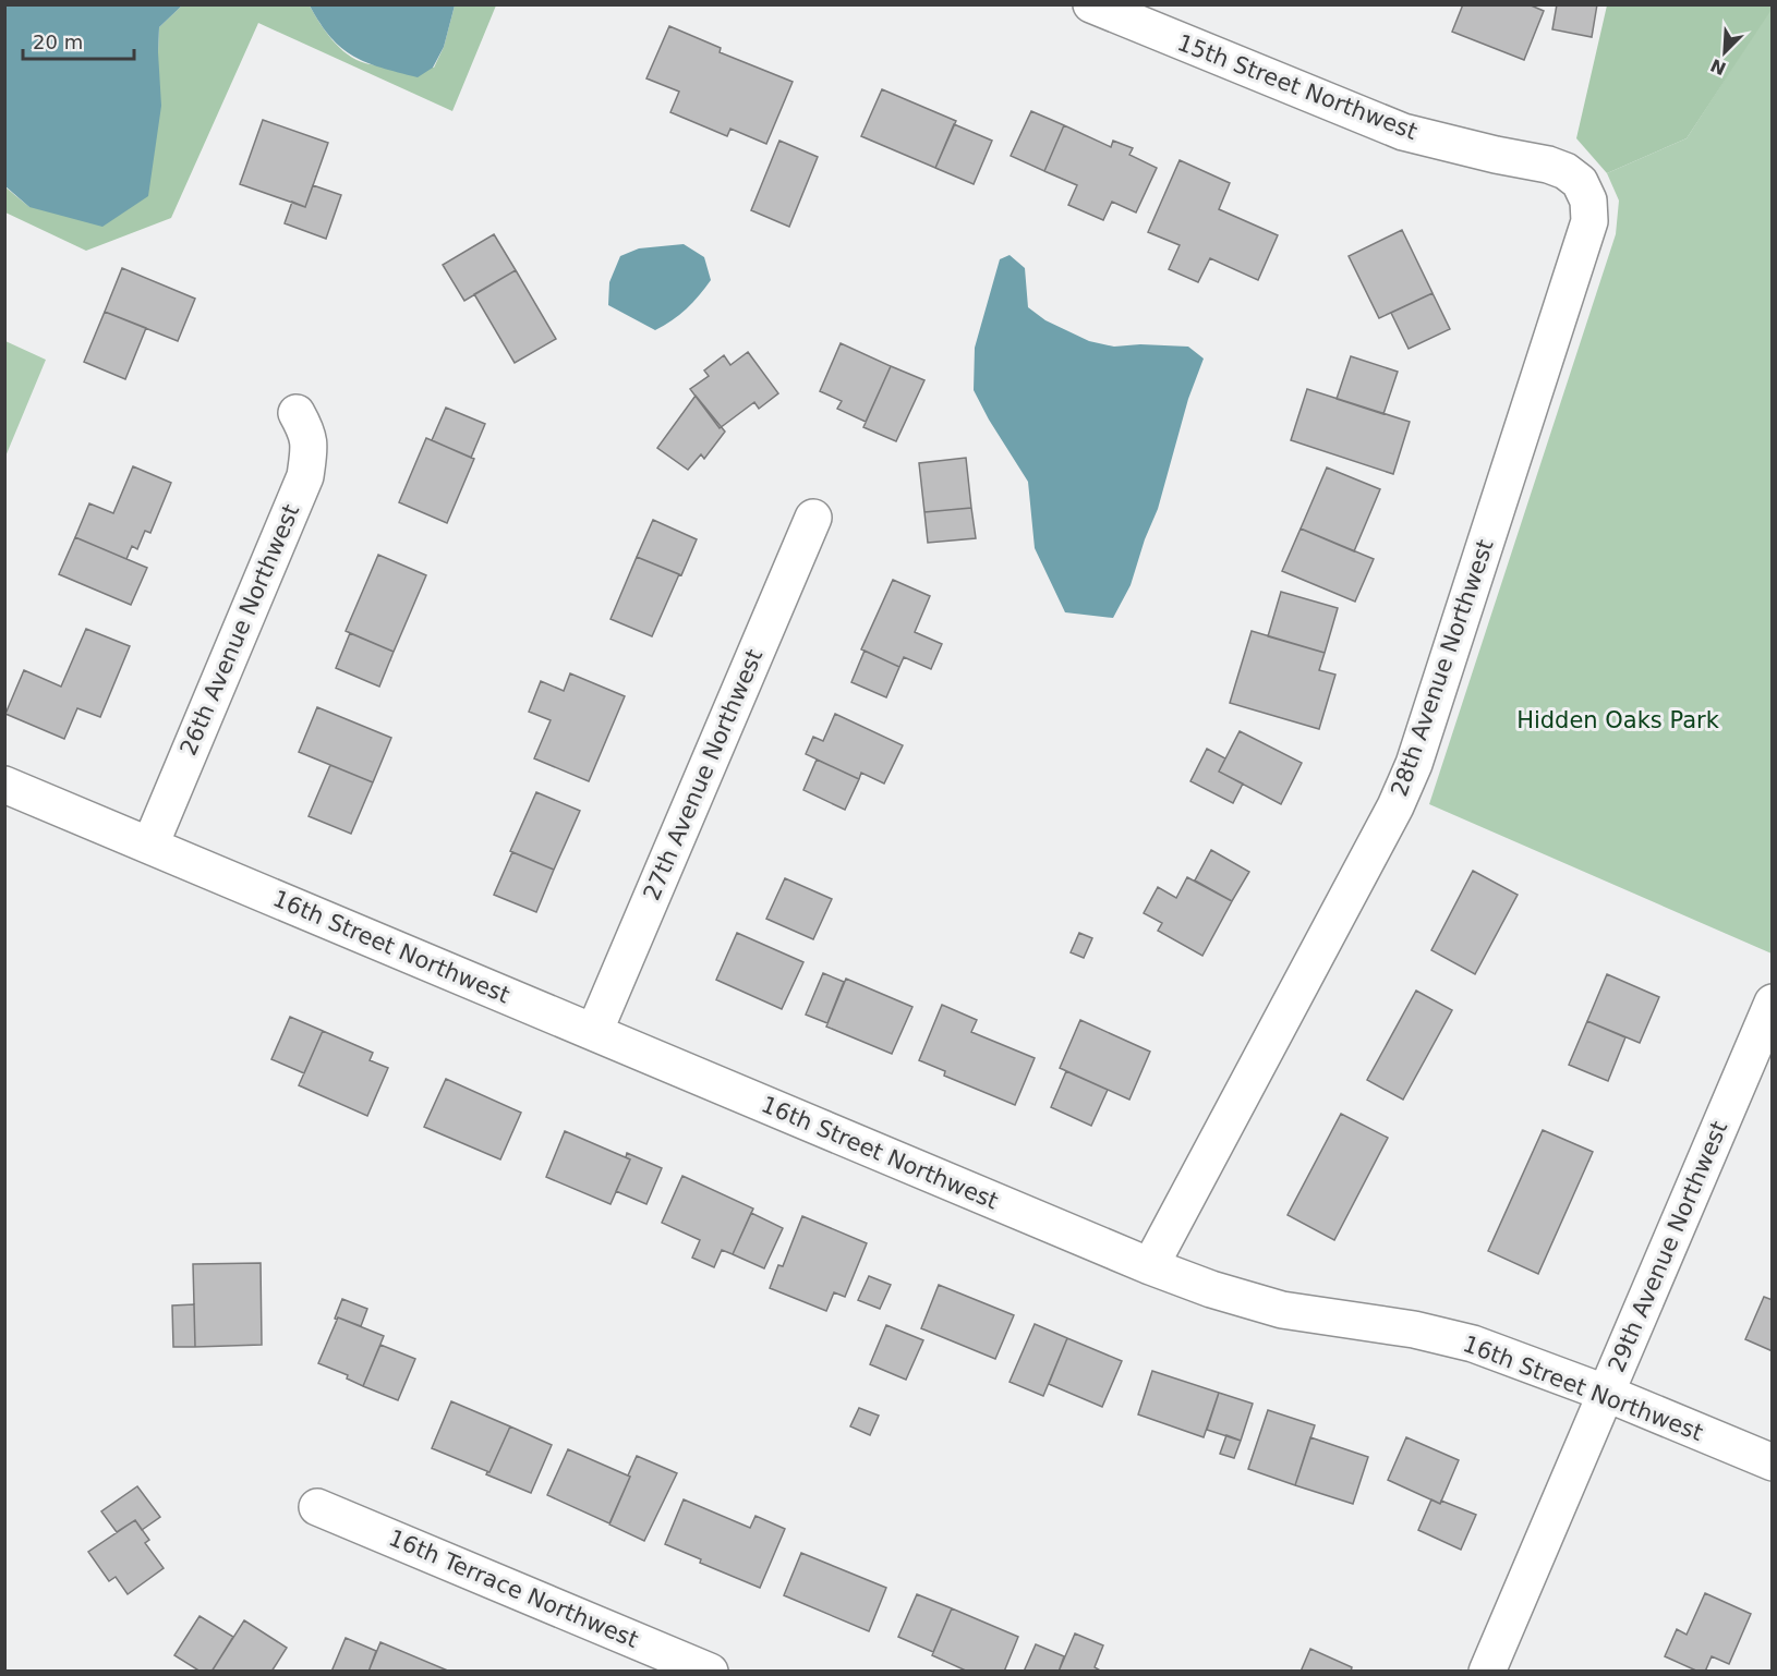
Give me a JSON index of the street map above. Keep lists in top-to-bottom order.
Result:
{
  "streets": {
    "street": [
      "15th Street Northwest",
      "26th Avenue Northwest",
      "28th Avenue Northwest",
      "27th Avenue Northwest",
      "16th Street Northwest",
      "29th Avenue Northwest",
      "16th Terrace Northwest"
    ]
  },
  "crossings": [
    ["15th Street Northwest", "28th Avenue Northwest"],
    ["26th Avenue Northwest", "16th Street Northwest"],
    ["28th Avenue Northwest", "16th Street Northwest"],
    ["27th Avenue Northwest", "16th Street Northwest"],
    ["16th Street Northwest", "29th Avenue Northwest"]
  ],
  "parks": ["Hidden Oaks Park"],
  "scale_bar": "20 m",
  "north": "bottom left"
}
